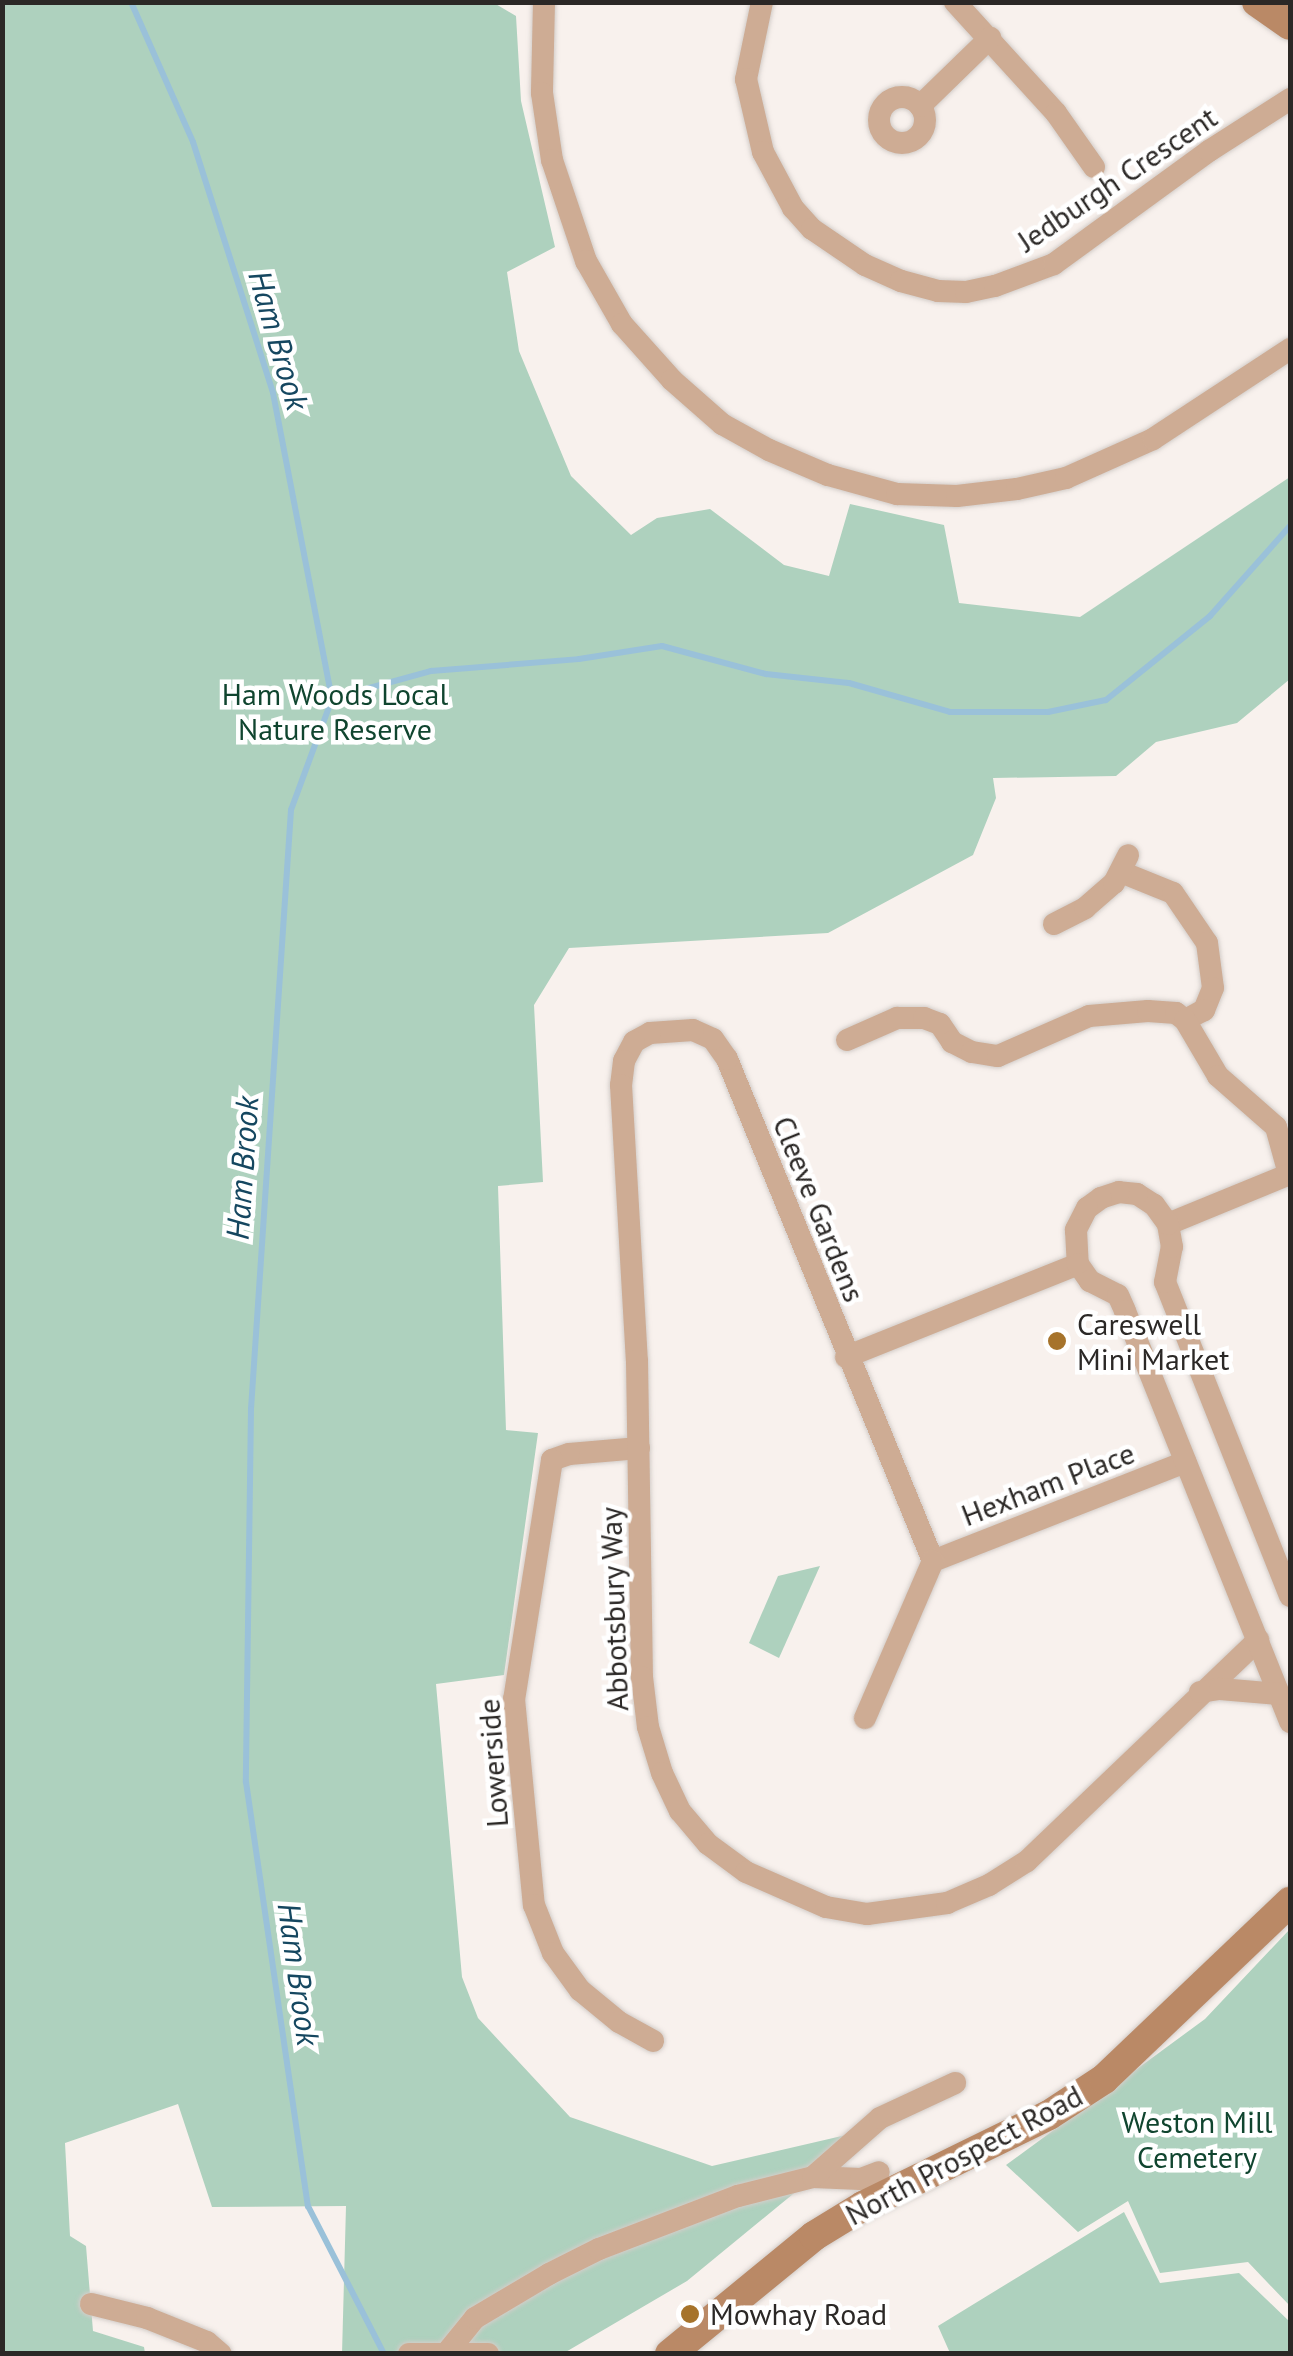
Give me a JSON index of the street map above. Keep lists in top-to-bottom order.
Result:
{
  "streets": {
    "street": [
      "Jedburgh Crescent",
      "Cleeve Gardens",
      "Hexham Place",
      "Abbotsbury Way",
      "Lowerside",
      "North Prospect Road"
    ]
  },
  "crossings": [
    ["Cleeve Gardens", "Hexham Place"],
    ["Cleeve Gardens", "Abbotsbury Way"],
    ["Abbotsbury Way", "Lowerside"]
  ],
  "water": ["Ham Brook"],
  "parks": ["Ham Woods Local Nature Reserve", "Weston Mill Cemetery"],
  "places": ["Careswell Mini Market", "Mowhay Road"]
}
